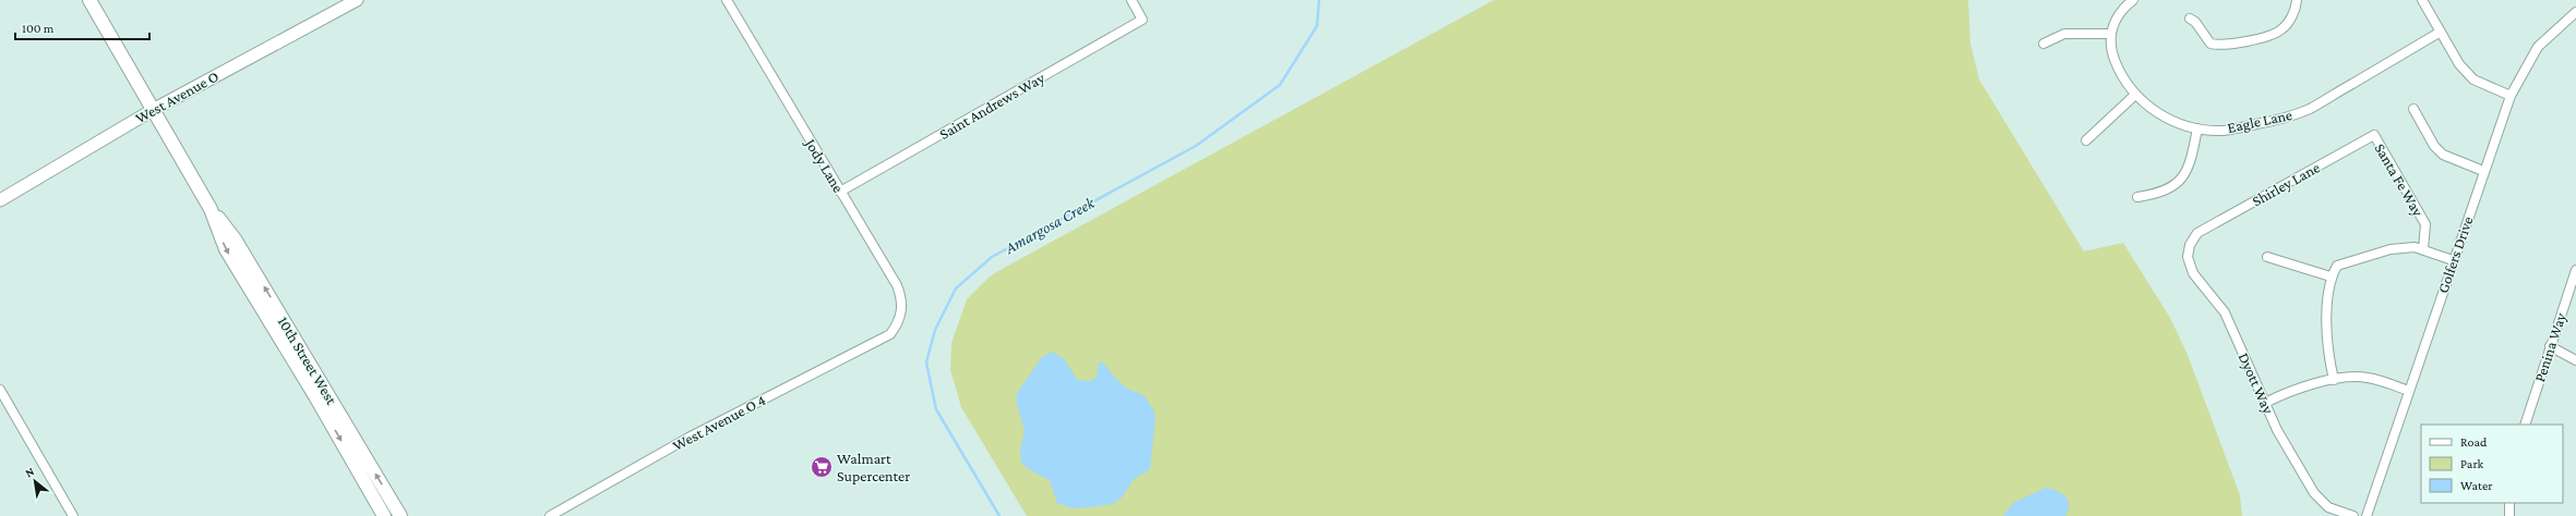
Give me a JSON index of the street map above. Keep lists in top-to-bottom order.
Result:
{
  "streets": {
    "main road": ["West Avenue O", "10th Street West"],
    "street": [
      "Saint Andrews Way",
      "Eagle Lane",
      "Jody Lane",
      "Santa Fe Way",
      "Shirley Lane",
      "Golfers Drive",
      "Penina Way",
      "Dyott Way",
      "West Avenue O 4"
    ]
  },
  "crossings": [
    ["West Avenue O", "10th Street West"],
    ["Saint Andrews Way", "Jody Lane"],
    ["Jody Lane", "West Avenue O 4"],
    ["Santa Fe Way", "Shirley Lane"],
    ["Shirley Lane", "Dyott Way"]
  ],
  "water": ["Amargosa Creek"],
  "places": {
    "supermarket": ["Walmart Supercenter"]
  },
  "legend": ["Road", "Park", "Water"],
  "scale_bar": "100 m",
  "north": "top left"
}
